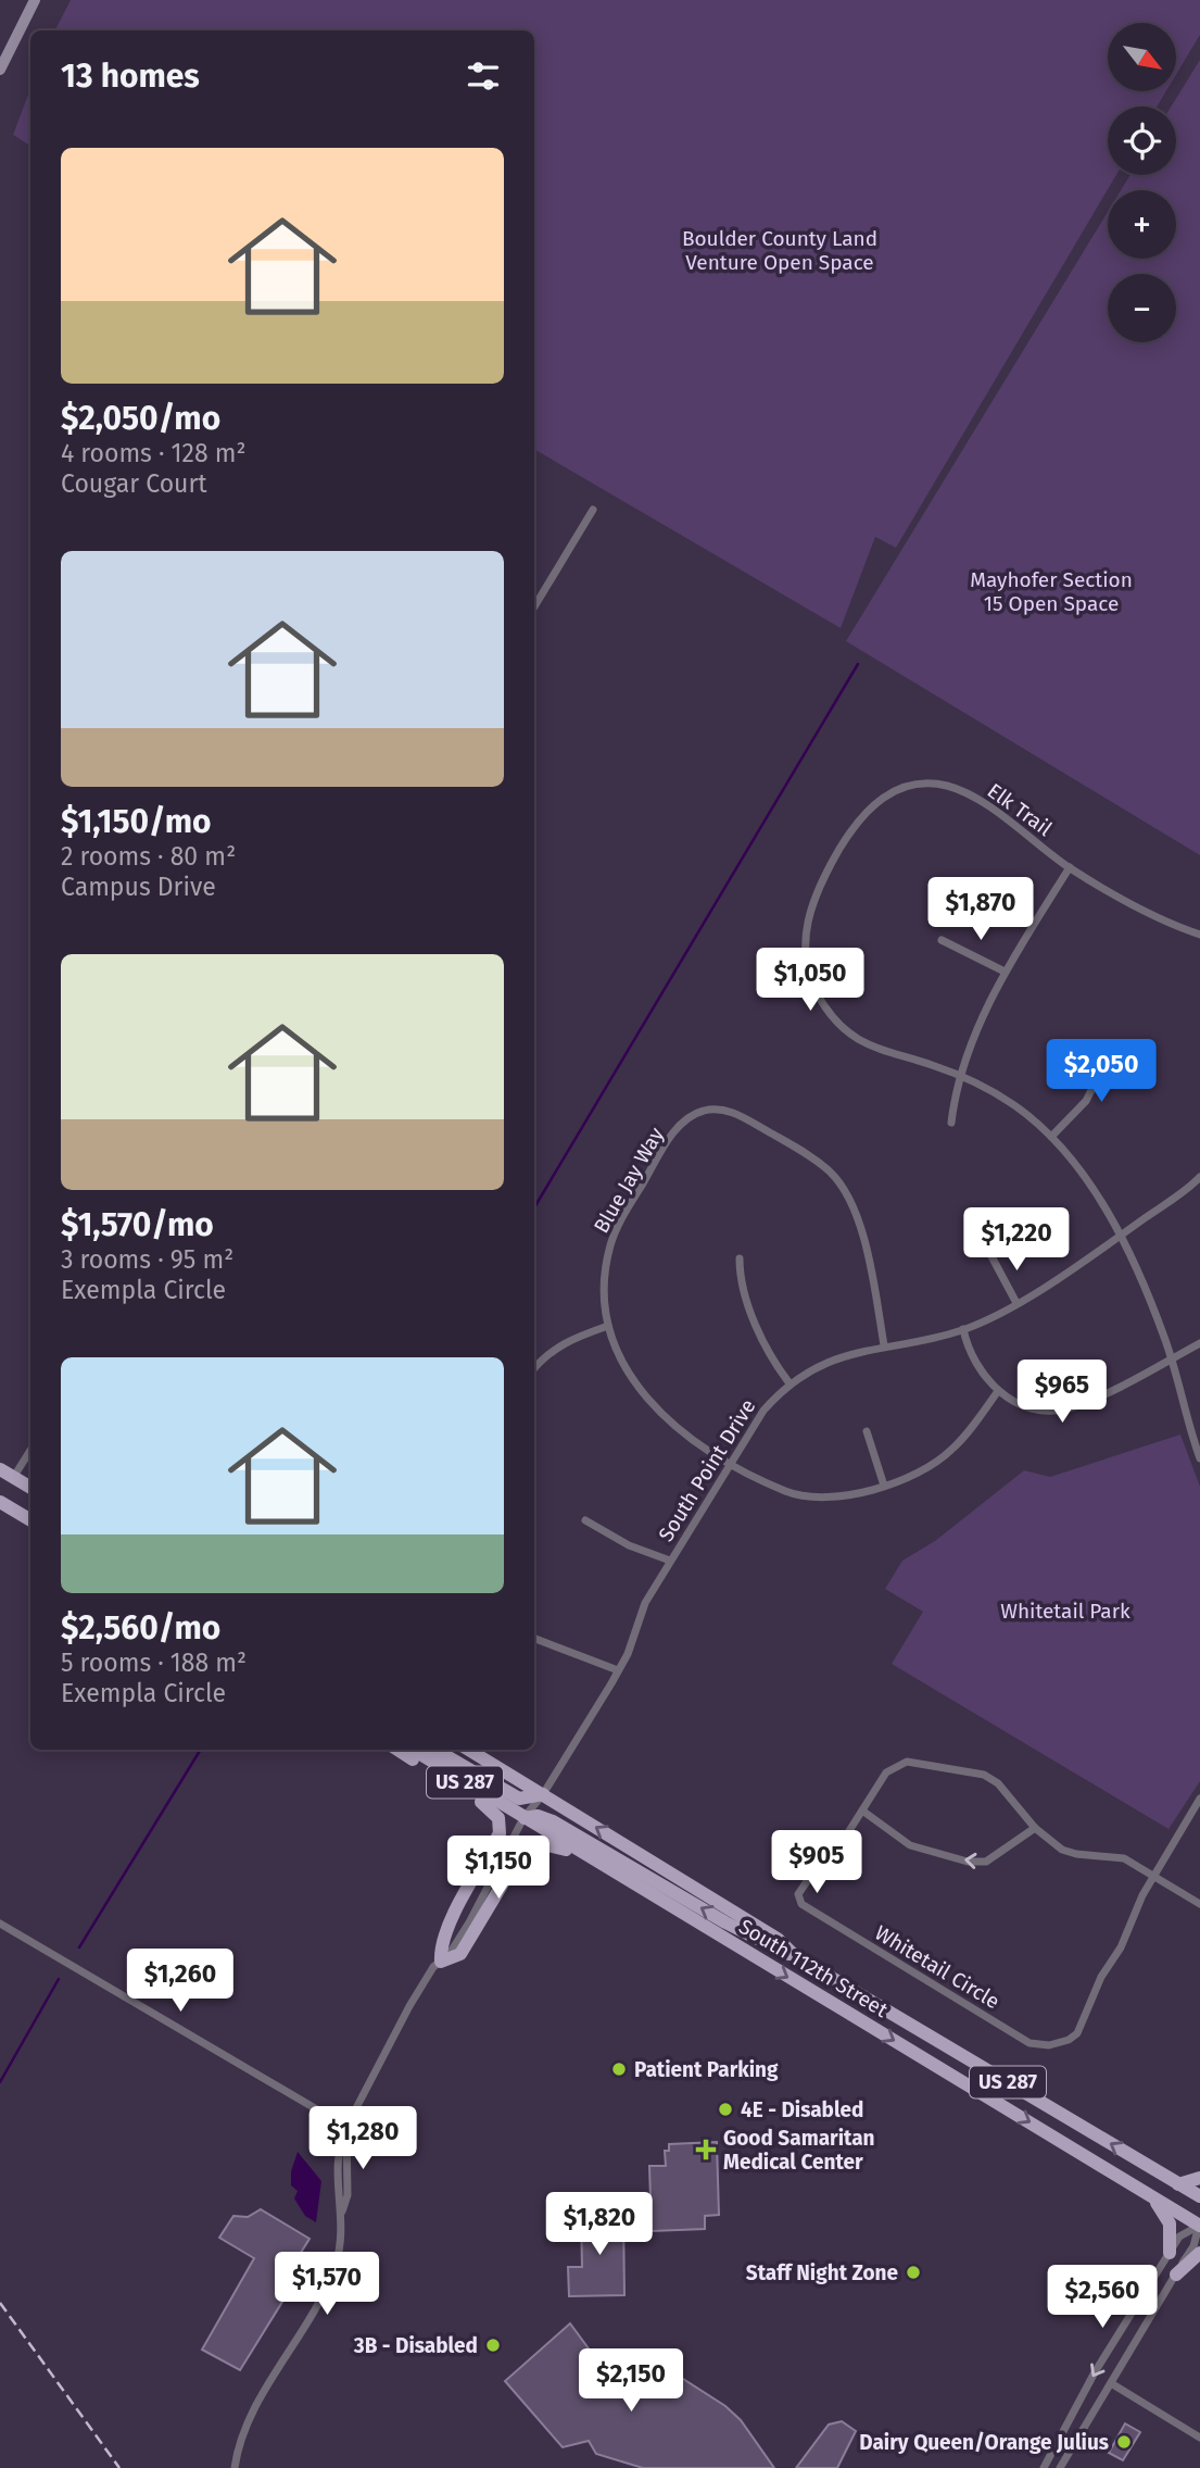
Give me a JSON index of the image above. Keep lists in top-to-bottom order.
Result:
{
  "streets": {
    "main road": ["US 287", "South 112th Street"],
    "street": [
      "Elk Trail",
      "Blue Jay Way",
      "South Point Drive",
      "Whitetail Circle"
    ]
  },
  "crossings": [
    ["Blue Jay Way", "South Point Drive"],
    ["South Point Drive", "South 112th Street"]
  ],
  "parks": ["Boulder County Land Venture Open Space", "Mayhofer Section 15 Open Space", "Whitetail Park"],
  "places": {
    "other": [
      "Patient Parking",
      "4E - Disabled",
      "Staff Night Zone",
      "3B - Disabled",
      "Dairy Queen/Orange Julius"
    ],
    "health": ["Good Samaritan Medical Center"]
  },
  "north": "bottom right",
  "page": {
    "map_buttons": ["+", "−"],
    "heading": "13 homes",
    "list": [
      {
        "name": "$2,050/mo",
        "note": "4 rooms · 128 m² · Cougar Court"
      },
      {
        "name": "$1,150/mo",
        "note": "2 rooms · 80 m² · Campus Drive"
      },
      {
        "name": "$1,570/mo",
        "note": "3 rooms · 95 m² · Exempla Circle"
      },
      {
        "name": "$2,560/mo",
        "note": "5 rooms · 188 m² · Exempla Circle"
      }
    ],
    "price": [
      "$1,870",
      "$1,050",
      "$2,050",
      "$1,220",
      "$965",
      "$905",
      "$1,150",
      "$1,260",
      "$1,280",
      "$1,820",
      "$1,570",
      "$2,560",
      "$2,150"
    ]
  }
}
